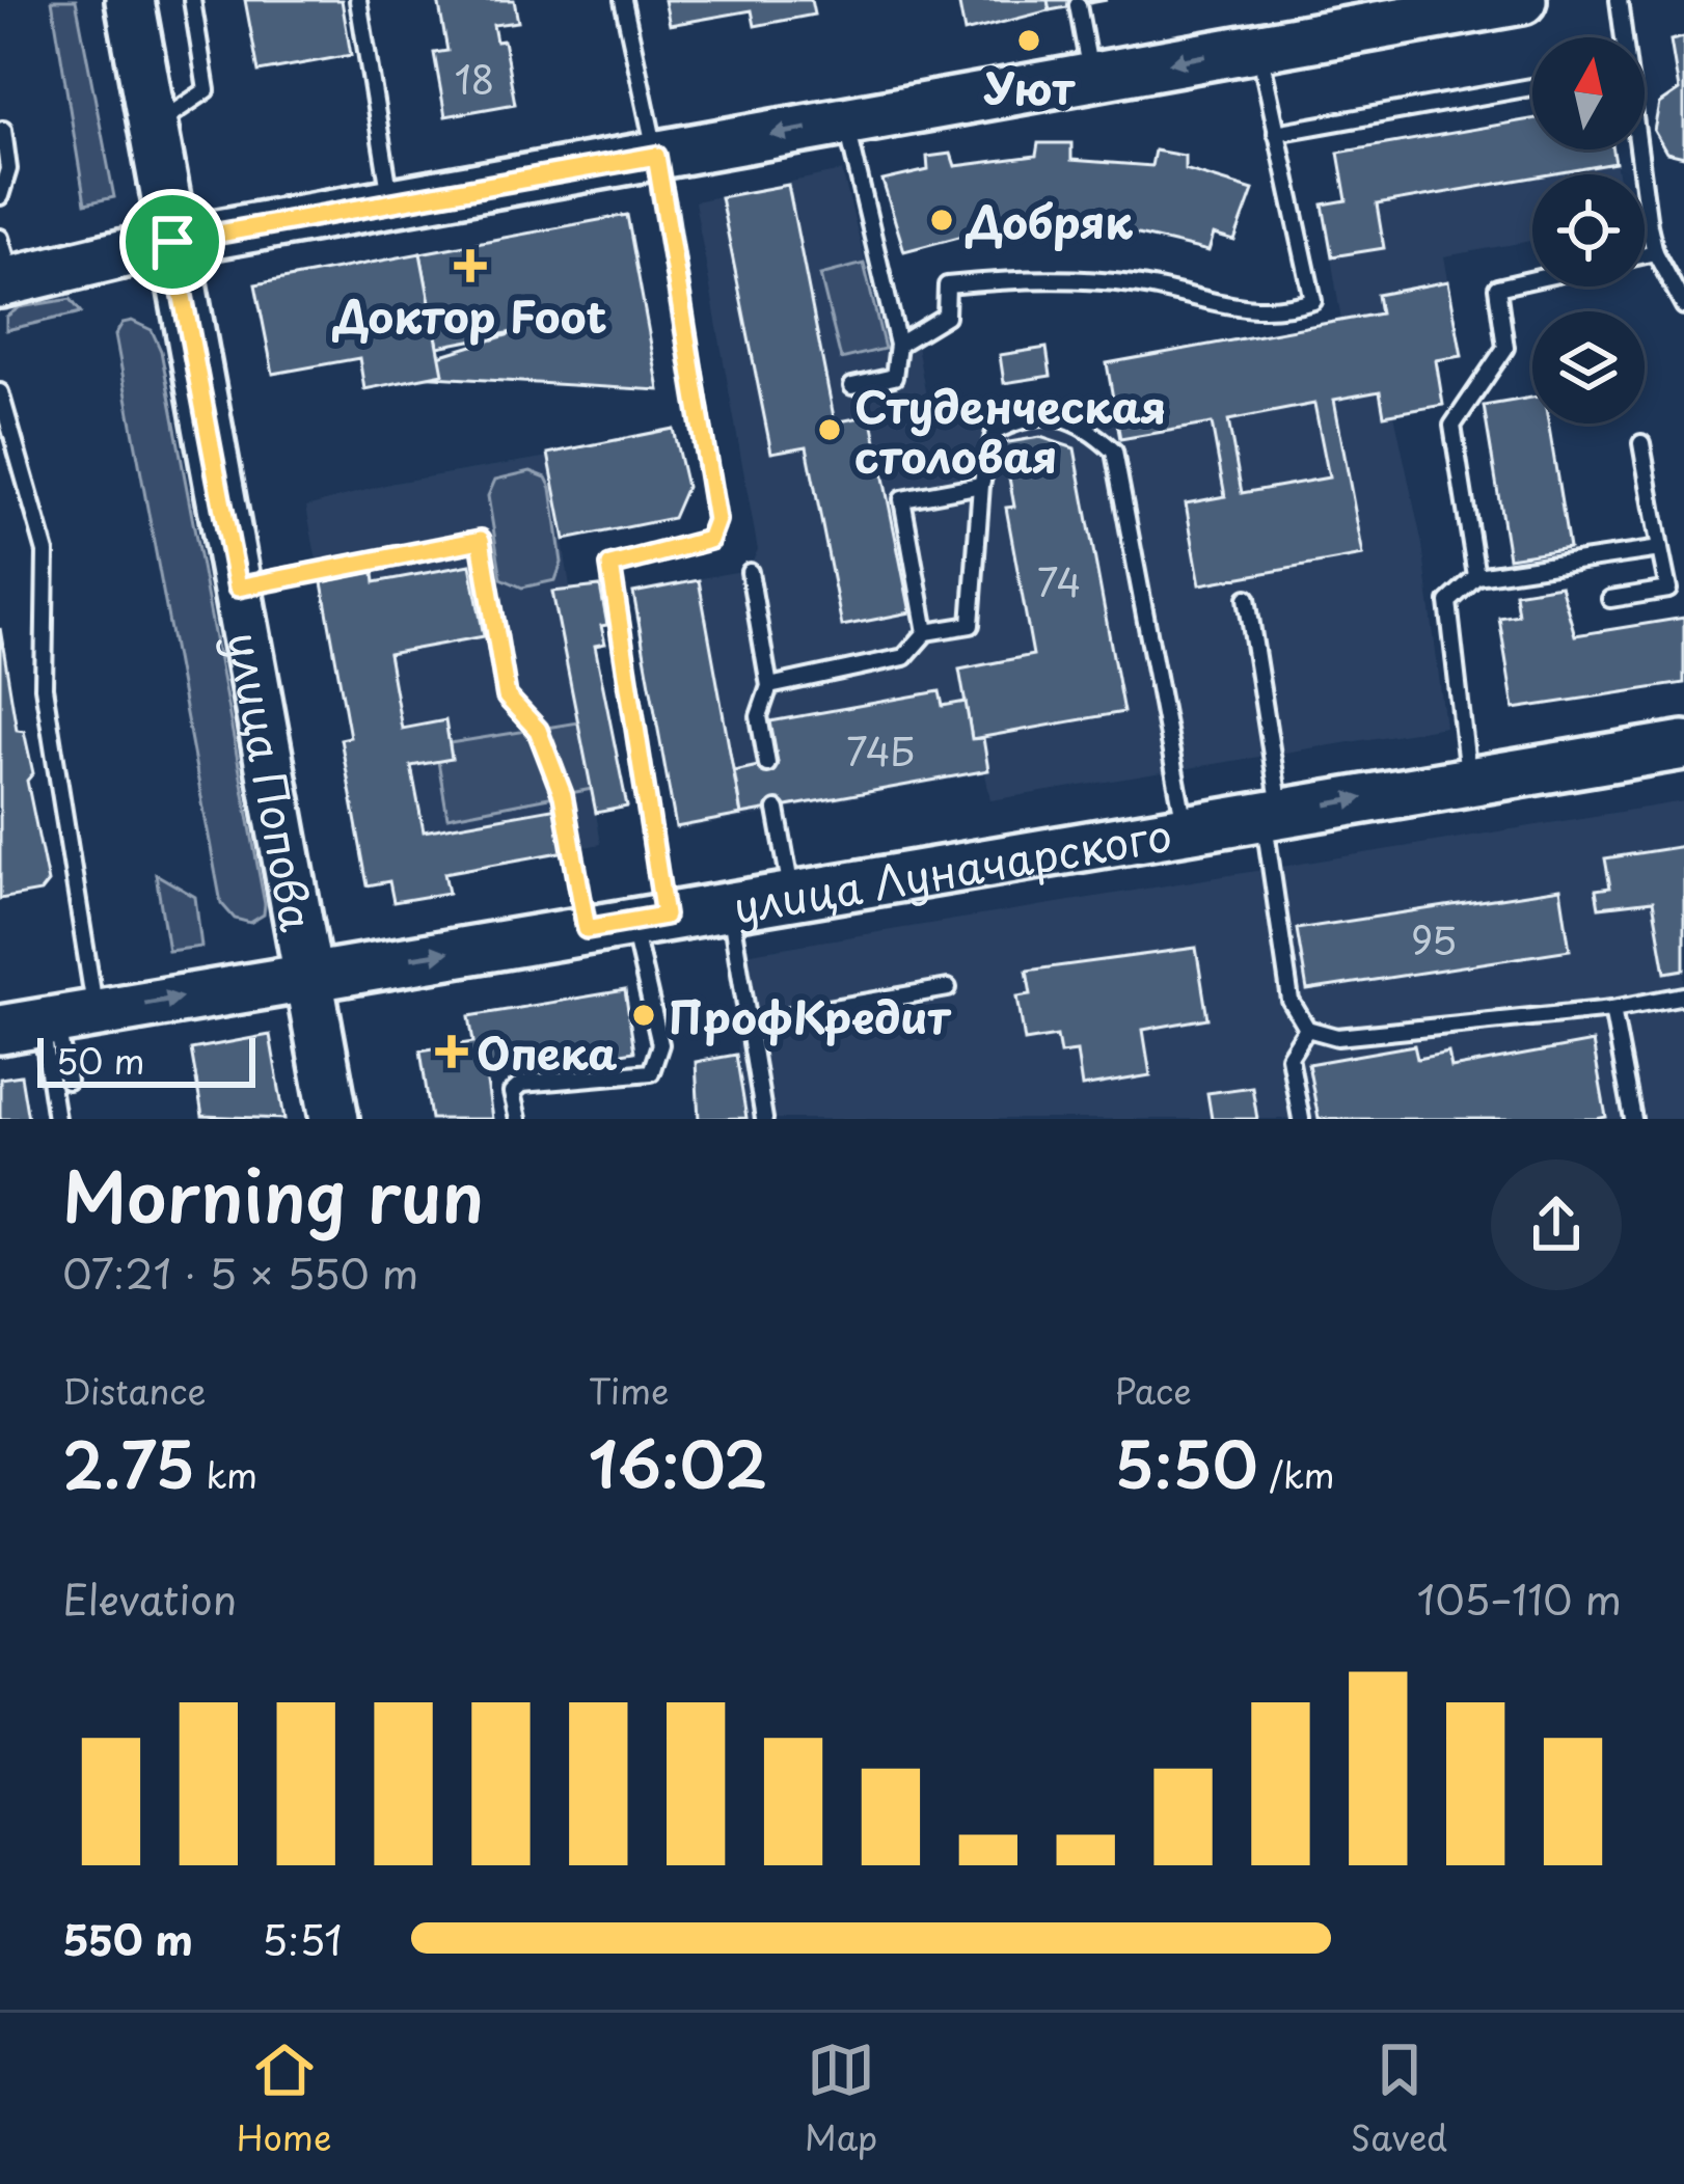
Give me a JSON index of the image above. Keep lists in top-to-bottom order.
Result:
{
  "streets": {
    "main road": ["улица Попова", "улица Луначарского"]
  },
  "crossings": [
    ["улица Попова", "улица Луначарского"]
  ],
  "one_way": ["улица Луначарского"],
  "places": {
    "other": [
      "Уют",
      "Добряк",
      "Студенческая столовая",
      "ПрофКредит"
    ],
    "health": ["Доктор Foot", "Опека"]
  },
  "house_numbers": [
    "18",
    "74",
    "74Б",
    "95"
  ],
  "scale_bar": "50 m",
  "north": "top",
  "page": {
    "scale": "50 m",
    "heading": ["Morning run", "07:21 · 5 × 550 m"],
    "stats": [
      ["Distance", "2.75 km"],
      ["Time", "16:02"],
      ["Pace", "5:50 /km"]
    ],
    "chart": ["Elevation", "105–110 m"],
    "list": [
      {
        "name": "550 m",
        "note": "5:51"
      }
    ],
    "tabs": ["Home", "Map", "Saved"]
  }
}
